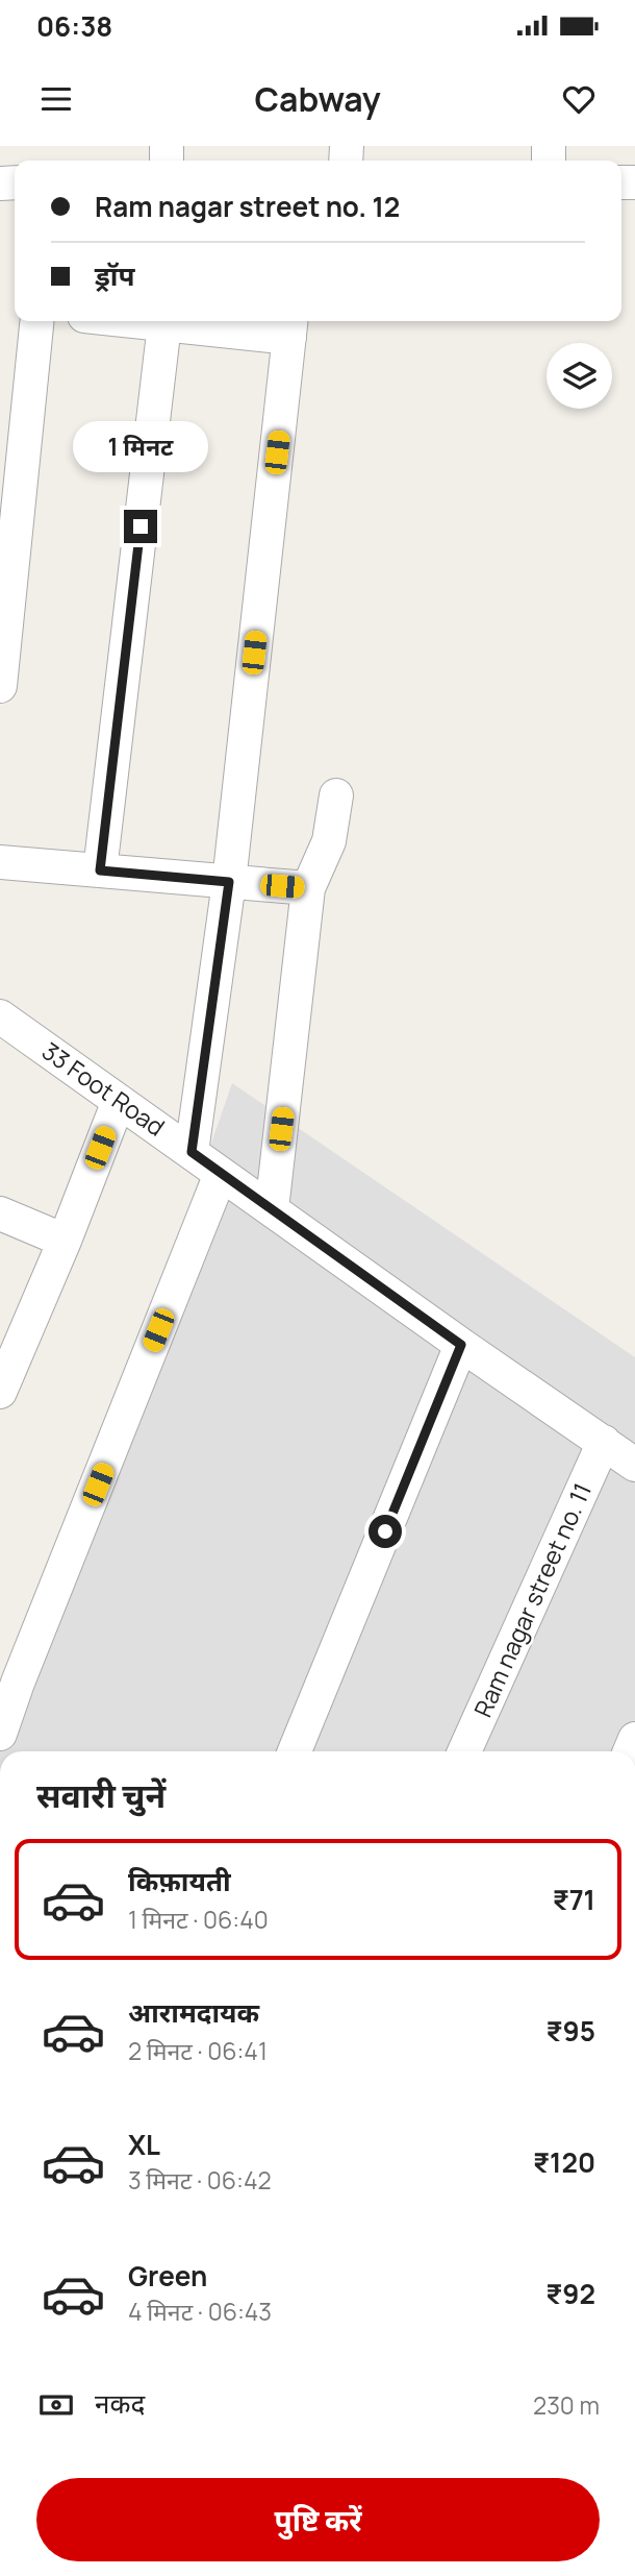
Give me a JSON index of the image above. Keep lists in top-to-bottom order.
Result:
{
  "streets": {
    "street": ["33 Foot Road", "Ram nagar street no. 11"]
  },
  "crossings": [
    ["33 Foot Road", "Ram nagar street no. 11"]
  ],
  "page": {
    "status": "06:38",
    "header": "Cabway",
    "banner": ["Ram nagar street no. 12", "ड्रॉप"],
    "bubble": "1 मिनट",
    "heading": "सवारी चुनें",
    "list": [
      {
        "name": "किफ़ायती",
        "note": "1 मिनट · 06:40",
        "value": "₹71"
      },
      {
        "name": "आरामदायक",
        "note": "2 मिनट · 06:41",
        "value": "₹95"
      },
      {
        "name": "XL",
        "note": "3 मिनट · 06:42",
        "value": "₹120"
      },
      {
        "name": "Green",
        "note": "4 मिनट · 06:43",
        "value": "₹92"
      }
    ],
    "pay": ["नकद", "230 m"],
    "buttons": "पुष्टि करें"
  }
}
